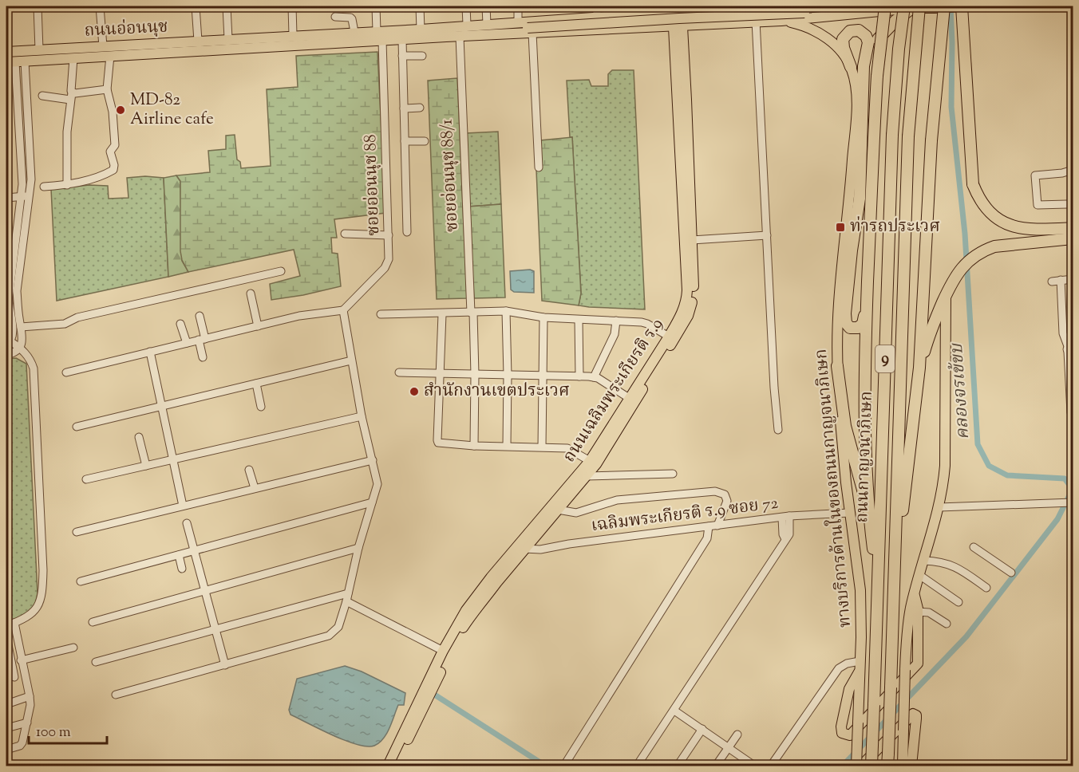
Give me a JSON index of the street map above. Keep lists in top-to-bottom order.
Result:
{
  "streets": {
    "highway": ["9", "ถนนกาญจนาภิเษก"],
    "main road": ["ถนนอ่อนนุช", "ถนนเฉลิมพระเกียรติ ร.9", "ทางบริการด้านในของถนนกาญจนาภิเษก"],
    "street": ["ซอยอ่อนนุช 88/1", "ซอยอ่อนนุช 88", "เฉลิมพระเกียรติ ร.9 ซอย 72"]
  },
  "crossings": [
    ["ถนนอ่อนนุช", "ซอยอ่อนนุช 88/1"],
    ["ถนนอ่อนนุช", "ซอยอ่อนนุช 88"],
    ["ถนนอ่อนนุช", "ถนนเฉลิมพระเกียรติ ร.9"],
    ["ถนนอ่อนนุช", "ถนนกาญจนาภิเษก"],
    ["ถนนอ่อนนุช", "ทางบริการด้านในของถนนกาญจนาภิเษก"],
    ["ถนนเฉลิมพระเกียรติ ร.9", "เฉลิมพระเกียรติ ร.9 ซอย 72"],
    ["ทางบริการด้านในของถนนกาญจนาภิเษก", "เฉลิมพระเกียรติ ร.9 ซอย 72"]
  ],
  "water": ["คลองจรเข้ขบ"],
  "places": {
    "other": ["MD-82 Airline cafe", "สำนักงานเขตประเวศ"],
    "transit": ["ท่ารถประเวศ"]
  },
  "scale_bar": "100 m"
}
